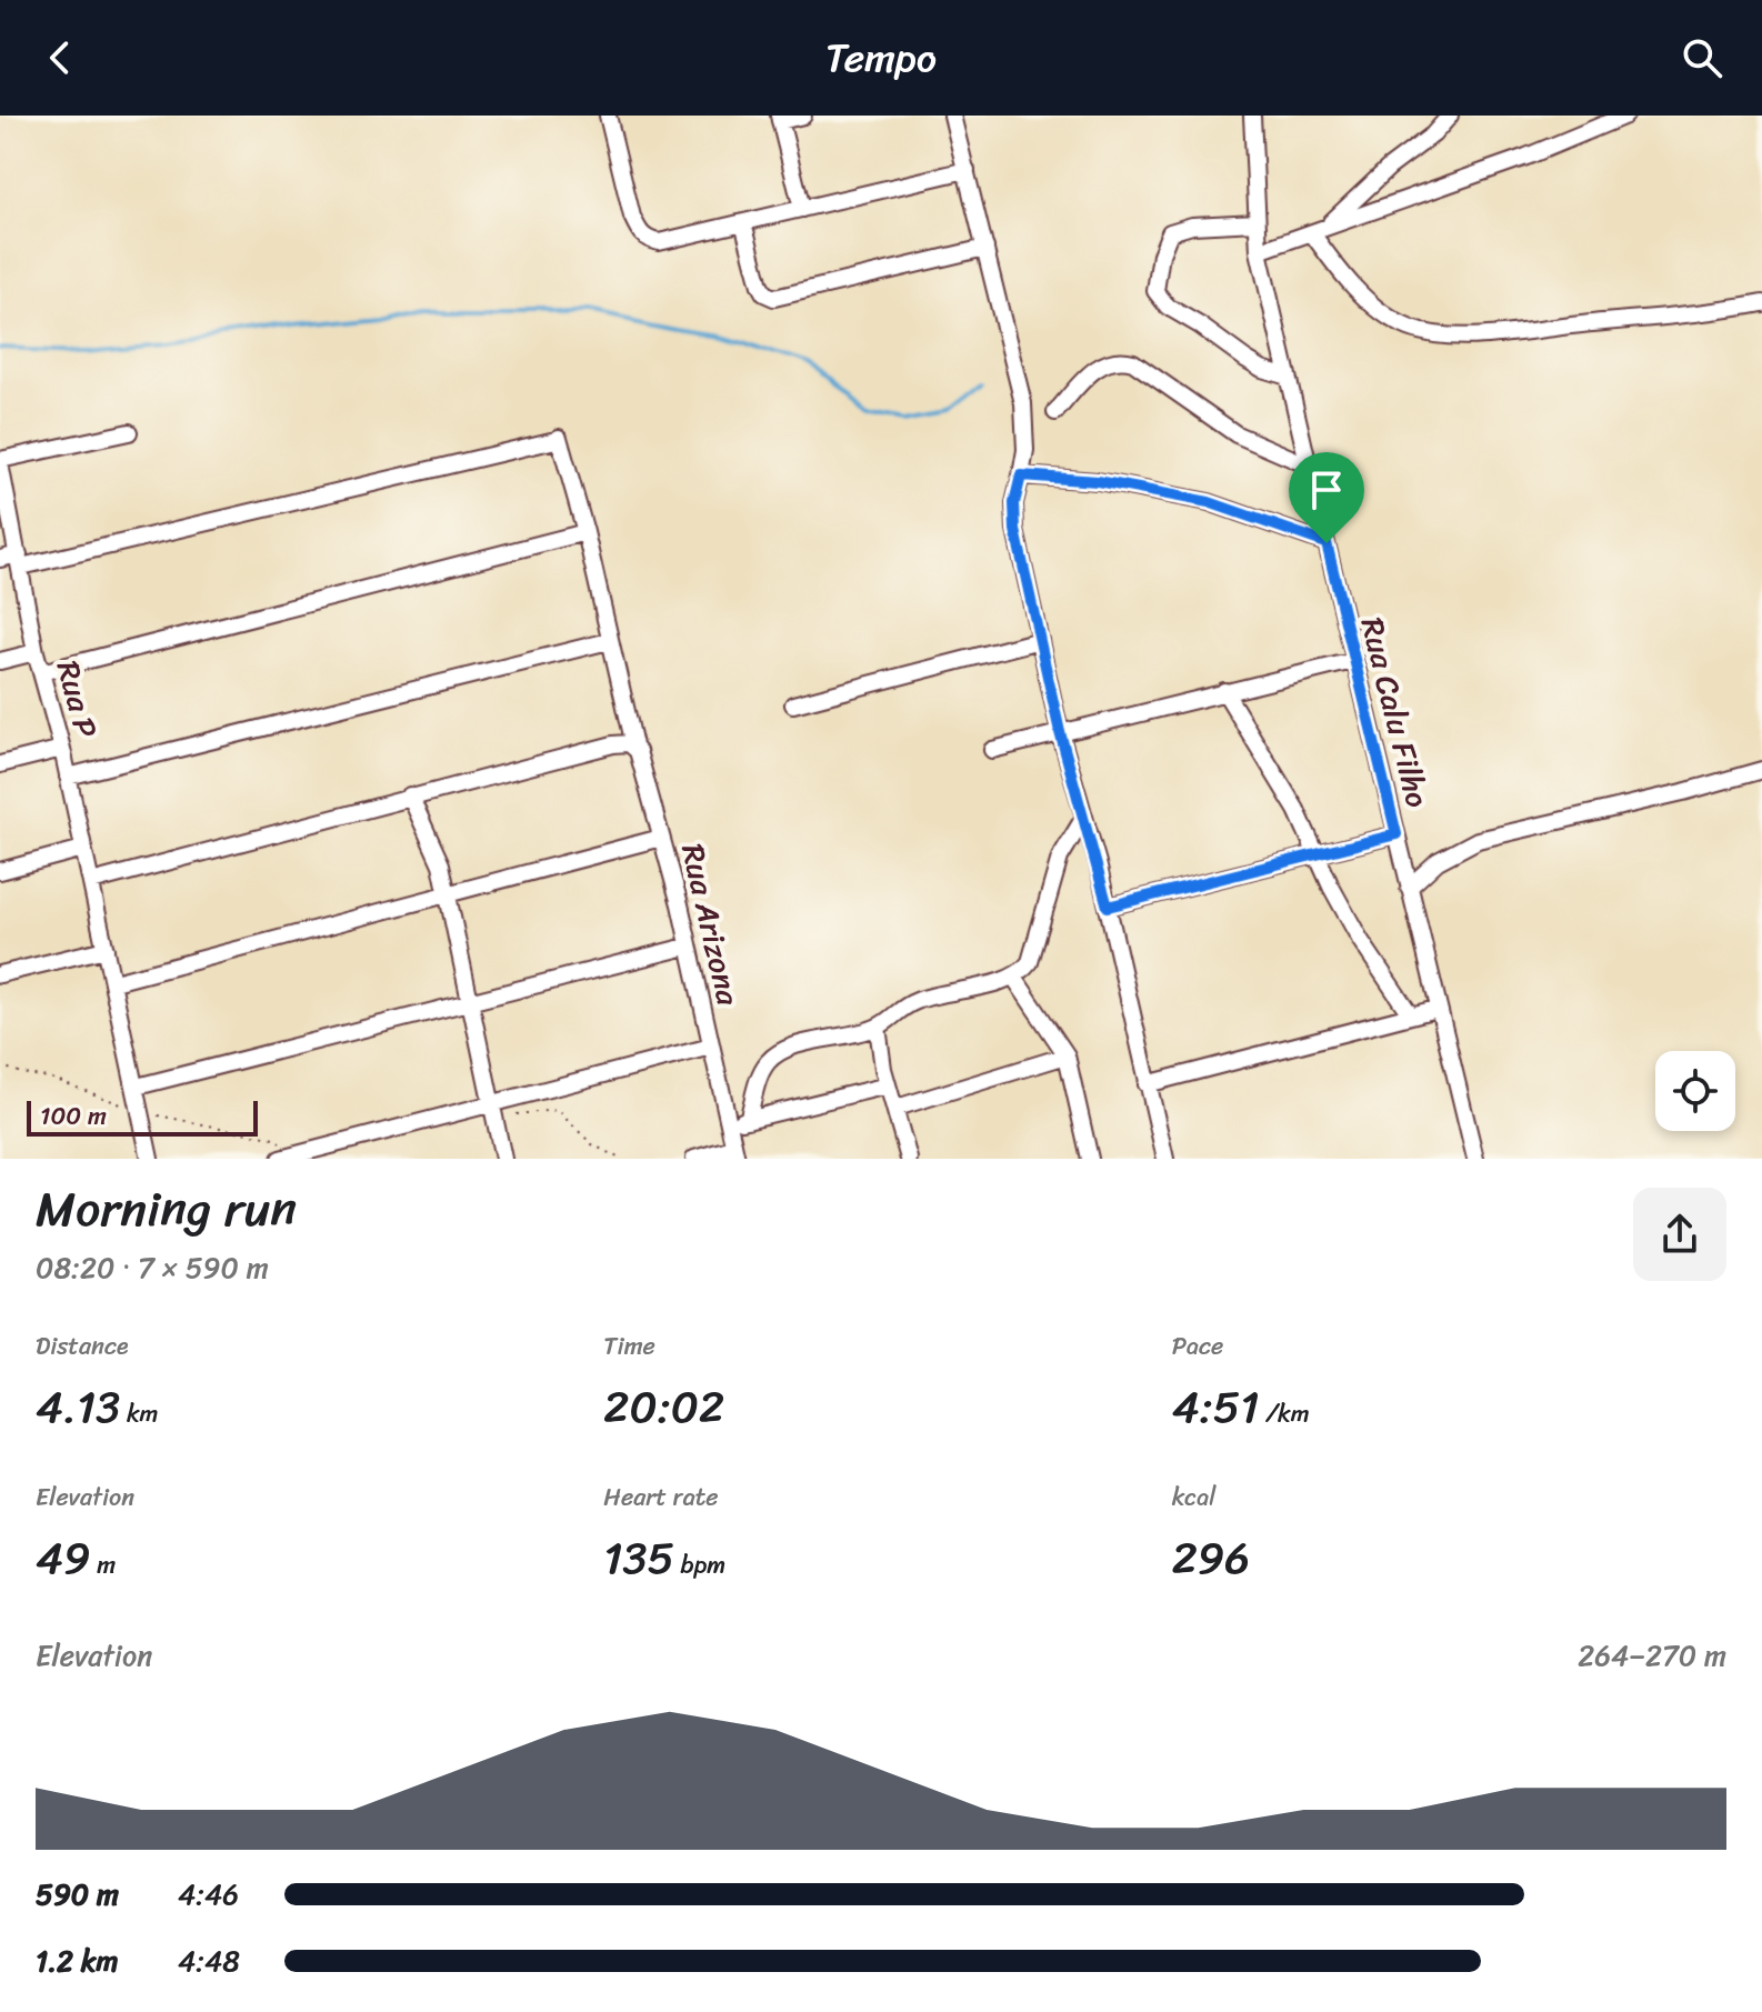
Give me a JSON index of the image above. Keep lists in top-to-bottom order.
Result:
{
  "streets": {
    "street": ["Rua P", "Rua Calu Filho", "Rua Arizona"]
  },
  "crossings": [
    ["Rua P", "Rua Arizona"]
  ],
  "scale_bar": "100 m",
  "page": {
    "header": "Tempo",
    "scale": "100 m",
    "heading": ["Morning run", "08:20 · 7 × 590 m"],
    "stats": [
      ["Distance", "4.13 km"],
      ["Time", "20:02"],
      ["Pace", "4:51 /km"],
      ["Elevation", "49 m"],
      ["Heart rate", "135 bpm"],
      ["kcal", "296"]
    ],
    "chart": ["Elevation", "264–270 m"],
    "list": [
      {
        "name": "590 m",
        "note": "4:46"
      },
      {
        "name": "1.2 km",
        "note": "4:48"
      }
    ]
  }
}
